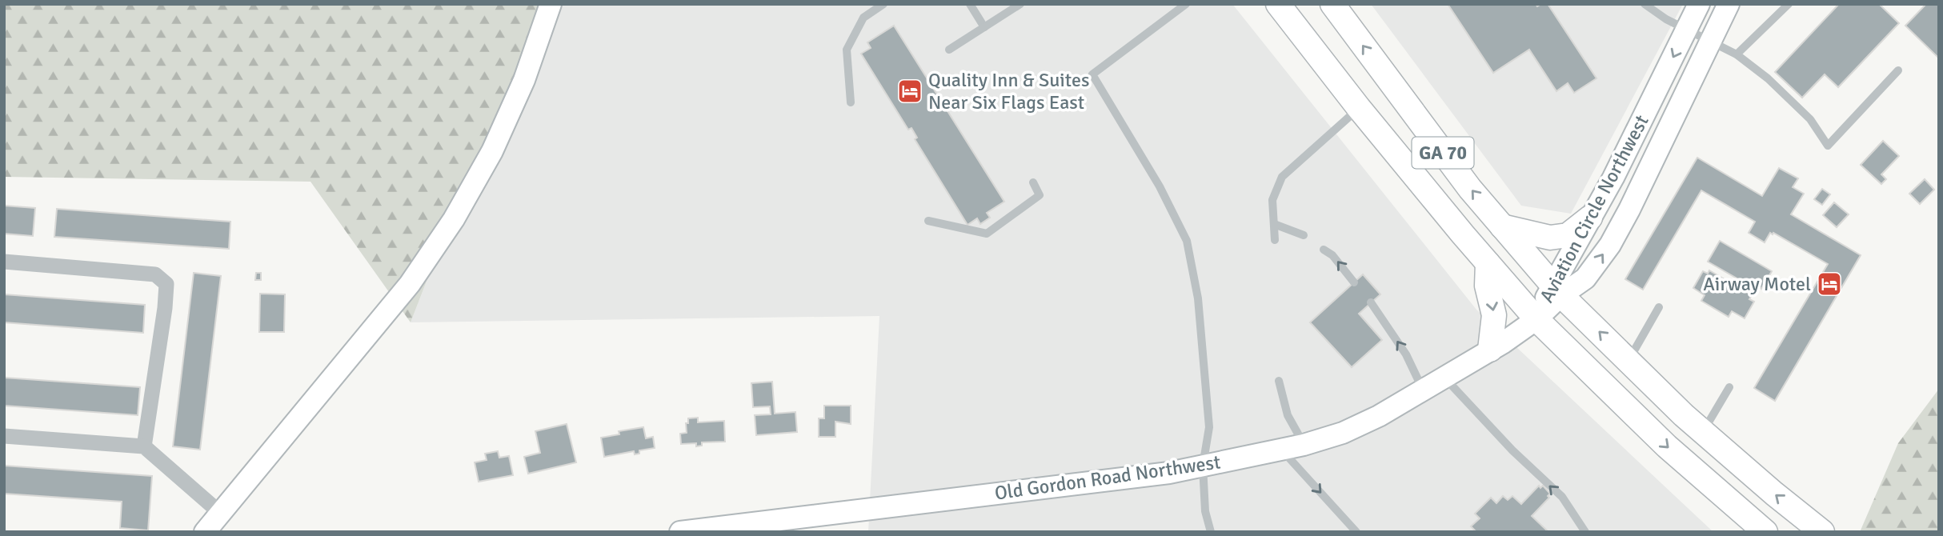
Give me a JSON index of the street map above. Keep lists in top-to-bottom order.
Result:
{
  "streets": {
    "main road": ["GA 70", "Aviation Circle Northwest", "Old Gordon Road Northwest"]
  },
  "crossings": [
    ["GA 70", "Aviation Circle Northwest"],
    ["GA 70", "Old Gordon Road Northwest"],
    ["Aviation Circle Northwest", "Old Gordon Road Northwest"]
  ],
  "places": {
    "hotel": ["Quality Inn & Suites Near Six Flags East", "Airway Motel"]
  }
}
